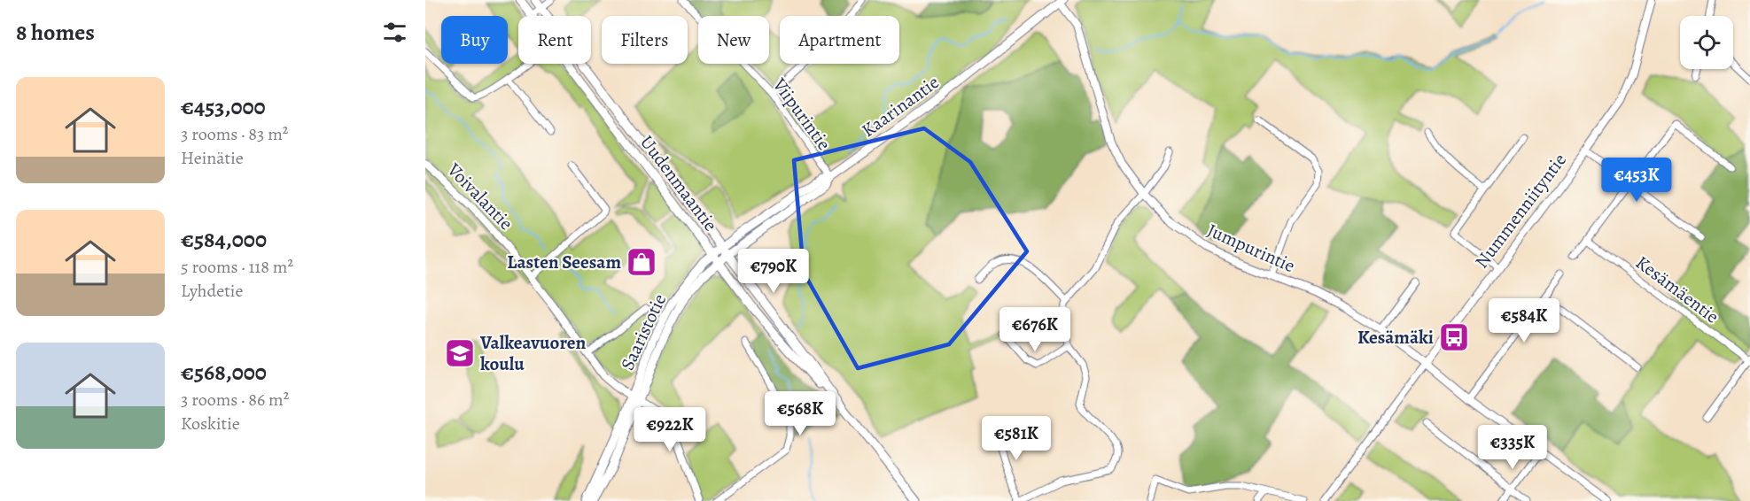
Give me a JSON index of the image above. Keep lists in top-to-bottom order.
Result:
{
  "streets": {
    "main road": ["Kaarinantie", "Uudenmaantie", "Saaristotie"],
    "street": [
      "Viipurintie",
      "Voivalantie",
      "Nummenniityntie",
      "Jumpurintie",
      "Kesämäentie"
    ]
  },
  "crossings": [
    ["Kaarinantie", "Viipurintie"],
    ["Kaarinantie", "Uudenmaantie"],
    ["Kaarinantie", "Jumpurintie"],
    ["Kaarinantie", "Saaristotie"],
    ["Uudenmaantie", "Saaristotie"],
    ["Voivalantie", "Saaristotie"],
    ["Nummenniityntie", "Jumpurintie"]
  ],
  "places": {
    "shop": ["Lasten Seesam"],
    "bus stop": ["Kesämäki"],
    "school or university": ["Valkeavuoren koulu"]
  },
  "page": {
    "heading": "8 homes",
    "chip": [
      "Buy",
      "Rent",
      "Filters",
      "New",
      "Apartment"
    ],
    "list": [
      {
        "name": "€453,000",
        "note": "3 rooms · 83 m² · Heinätie"
      },
      {
        "name": "€584,000",
        "note": "5 rooms · 118 m² · Lyhdetie"
      },
      {
        "name": "€568,000",
        "note": "3 rooms · 86 m² · Koskitie"
      }
    ],
    "price": [
      "€453K",
      "€790K",
      "€584K",
      "€676K",
      "€568K",
      "€922K",
      "€581K",
      "€335K"
    ]
  }
}
